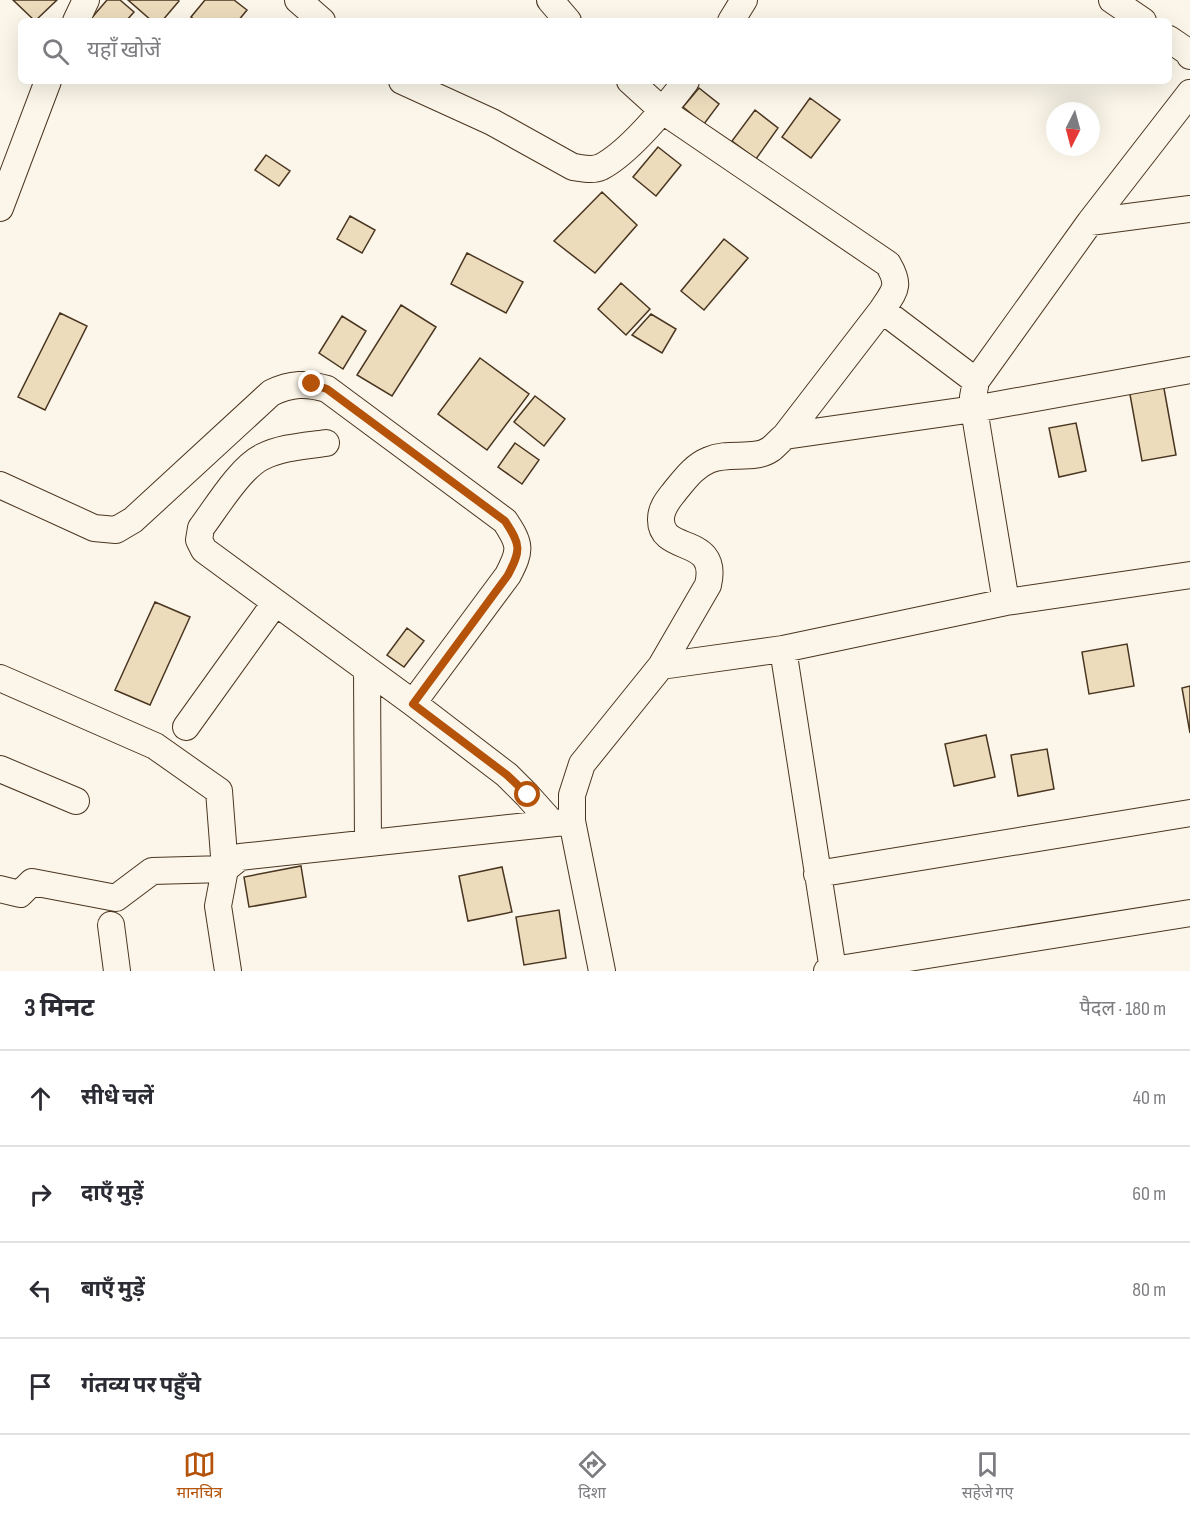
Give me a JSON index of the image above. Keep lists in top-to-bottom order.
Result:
{
  "north": "bottom",
  "page": {
    "search": "यहाँ खोजें",
    "heading": ["3 मिनट", "पैदल · 180 m"],
    "list": [
      ["सीधे चलें", "40 m"],
      ["दाएँ मुड़ें", "60 m"],
      ["बाएँ मुड़ें", "80 m"],
      "गंतव्य पर पहुँचे"
    ],
    "nav": ["मानचित्र", "दिशा", "सहेजे गए"]
  }
}
